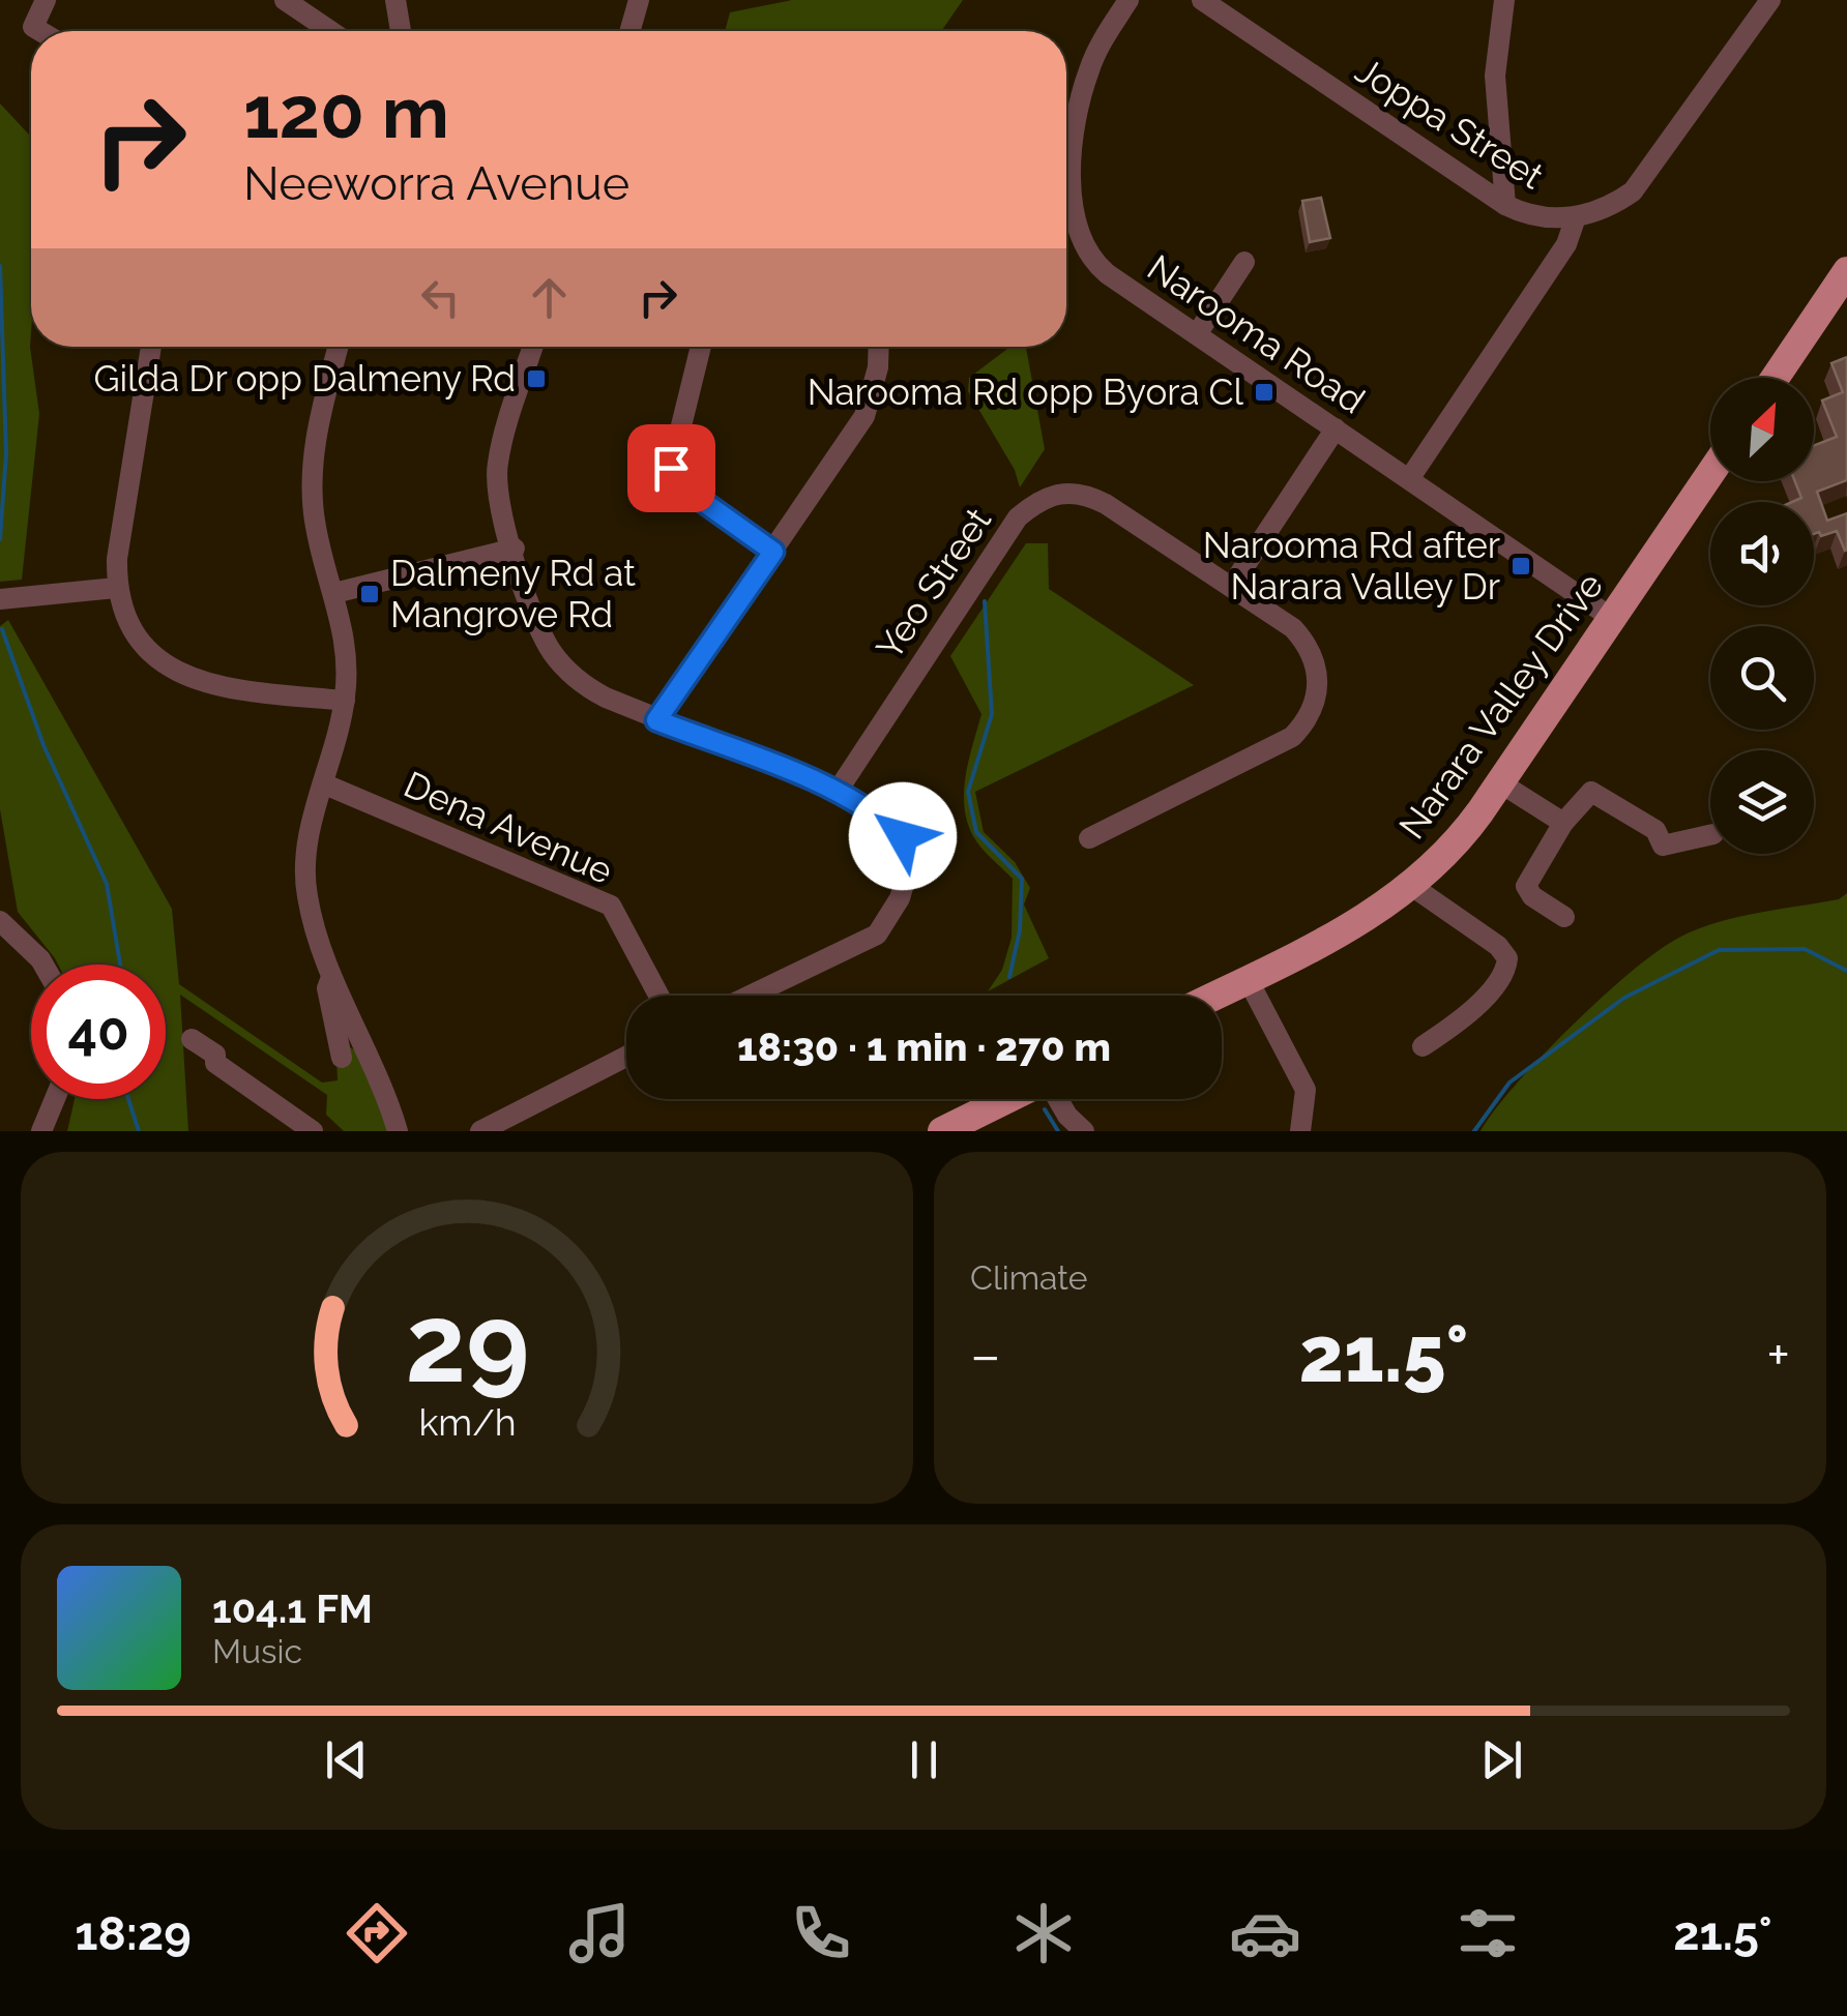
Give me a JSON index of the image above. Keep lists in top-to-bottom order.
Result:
{
  "streets": {
    "main road": ["Narara Valley Drive"],
    "street": [
      "Joppa Street",
      "Narooma Road",
      "Yeo Street",
      "Dena Avenue"
    ]
  },
  "crossings": [
    ["Narooma Road", "Narara Valley Drive"]
  ],
  "places": {
    "transit": [
      "Gilda Dr opp Dalmeny Rd",
      "Narooma Rd opp Byora Cl",
      "Narooma Rd after Narara Valley Dr",
      "Dalmeny Rd at Mangrove Rd"
    ]
  },
  "north": "top right",
  "page": {
    "turn": ["120 m", "Neeworra Avenue"],
    "limit": "40",
    "trip": "18:30 · 1 min · 270 m",
    "tile": "Climate",
    "heat": ["−", "21.5°", "+"],
    "song": ["104.1 FM", "Music"],
    "tabs": ["18:29", "21.5°"],
    "gauge": ["29", "km/h"]
  }
}
